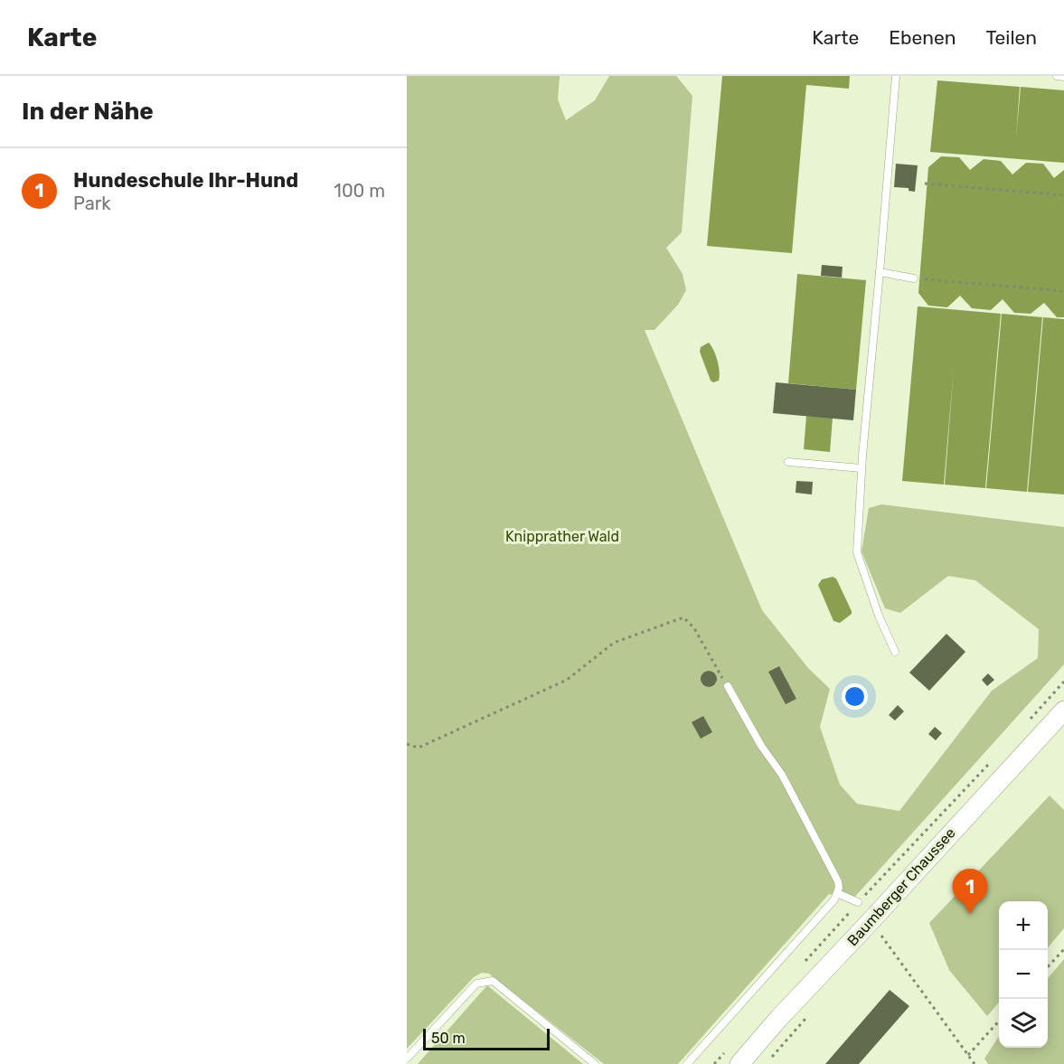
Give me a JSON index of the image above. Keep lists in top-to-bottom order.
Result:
{
  "streets": {
    "street": ["Baumberger Chaussee"]
  },
  "parks": ["Knipprather Wald"],
  "scale_bar": "50 m",
  "page": {
    "header": "Karte",
    "nav": ["Karte", "Ebenen", "Teilen"],
    "heading": "In der Nähe",
    "list": [
      {
        "mark": "1",
        "name": "Hundeschule Ihr-Hund",
        "note": "Park",
        "value": "100 m"
      }
    ],
    "pins": "1",
    "map_buttons": ["+", "−"],
    "scale": "50 m"
  }
}
